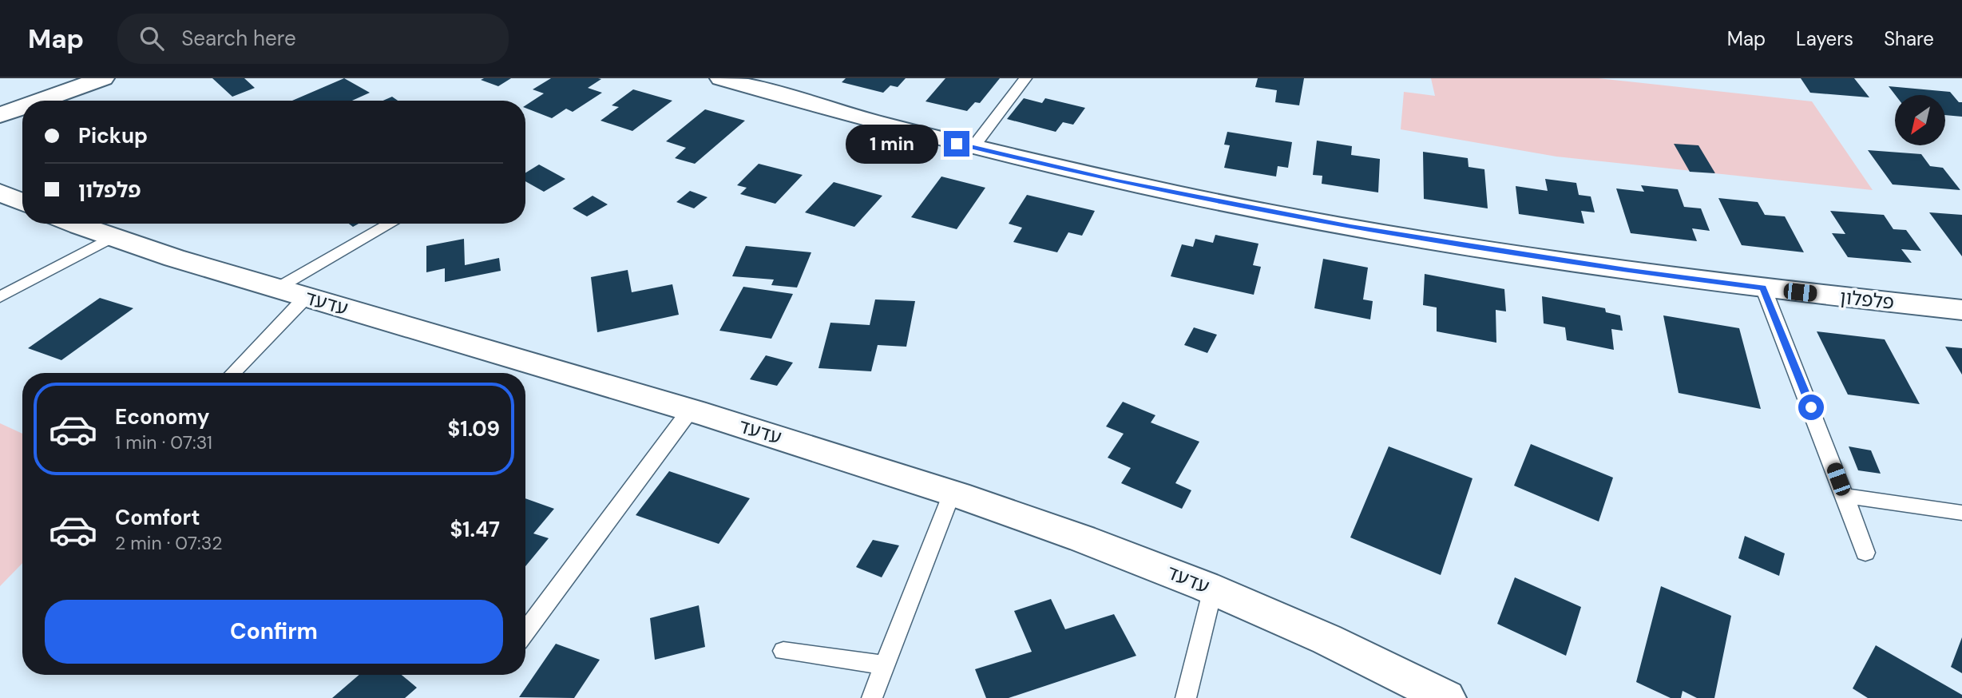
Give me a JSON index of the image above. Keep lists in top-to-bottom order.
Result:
{
  "streets": {
    "street": ["פלפלון", "עדעד"]
  },
  "north": "bottom left",
  "page": {
    "header": "Map",
    "search": "Search here",
    "nav": ["Map", "Layers", "Share"],
    "banner": ["Pickup", "פלפלון"],
    "bubble": "1 min",
    "list": [
      {
        "name": "Economy",
        "note": "1 min · 07:31",
        "value": "$1.09"
      },
      {
        "name": "Comfort",
        "note": "2 min · 07:32",
        "value": "$1.47"
      }
    ],
    "buttons": "Confirm"
  }
}
